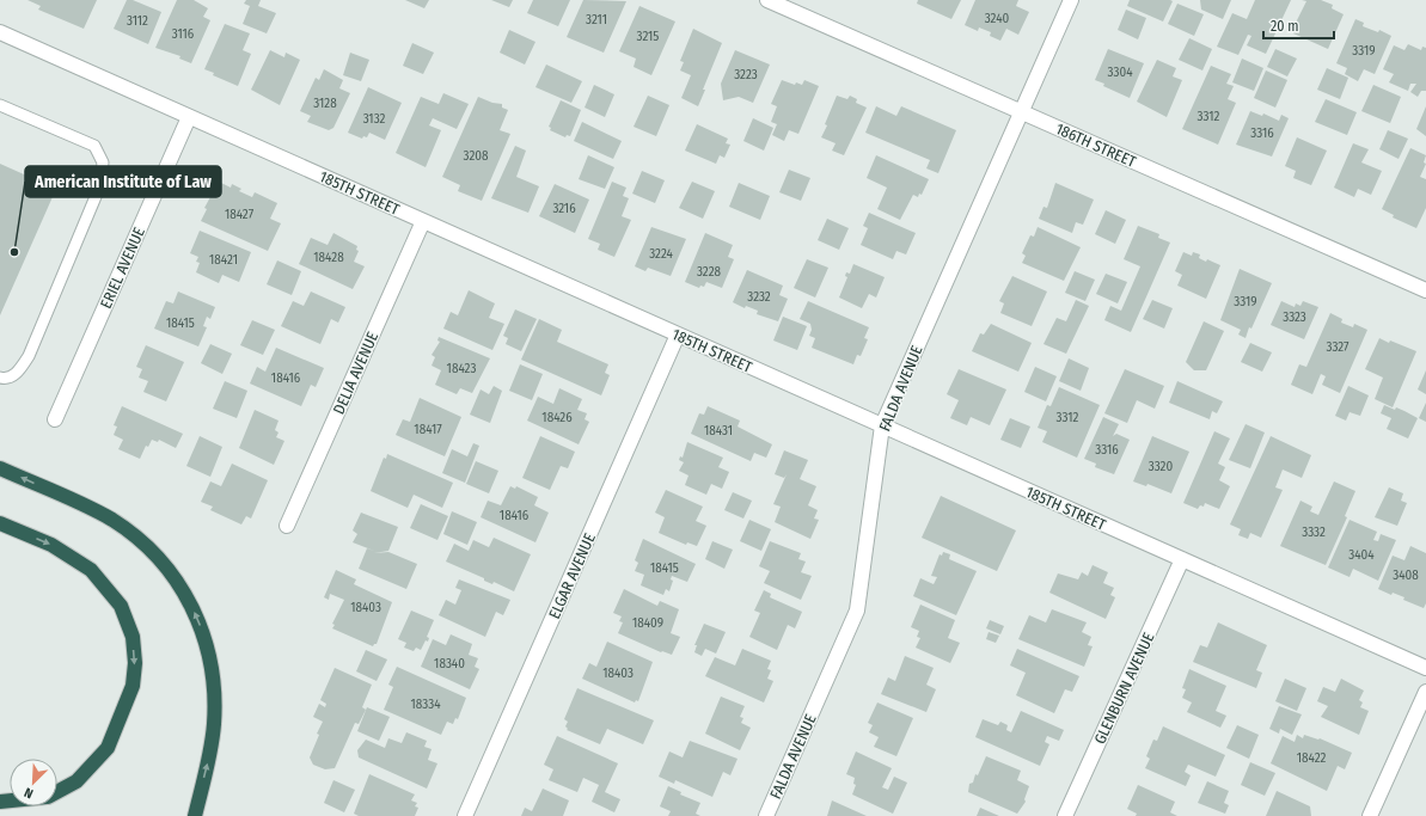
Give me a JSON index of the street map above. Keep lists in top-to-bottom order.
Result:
{
  "streets": {
    "street": [
      "186TH STREET",
      "185TH STREET",
      "ERIEL AVENUE",
      "DELIA AVENUE",
      "FALDA AVENUE",
      "ELGAR AVENUE",
      "GLENBURN AVENUE"
    ]
  },
  "crossings": [
    ["186TH STREET", "FALDA AVENUE"],
    ["185TH STREET", "ERIEL AVENUE"],
    ["185TH STREET", "DELIA AVENUE"],
    ["185TH STREET", "FALDA AVENUE"],
    ["185TH STREET", "ELGAR AVENUE"],
    ["185TH STREET", "GLENBURN AVENUE"]
  ],
  "places": ["American Institute of Law"],
  "house_numbers": [
    "3240",
    "3211",
    "3112",
    "3116",
    "3215",
    "3319",
    "3304",
    "3223",
    "3128",
    "3312",
    "3132",
    "3316",
    "3208",
    "3216",
    "18427",
    "3224",
    "18428",
    "18421",
    "3228",
    "3232",
    "3319",
    "3323",
    "18415",
    "3327",
    "18423",
    "18416",
    "18426",
    "3312",
    "18417",
    "18431",
    "3316",
    "3320",
    "18416",
    "3332",
    "3404",
    "18415",
    "3408",
    "18403",
    "18409",
    "18340",
    "18403",
    "18334",
    "18422"
  ],
  "scale_bar": "20 m",
  "north": "bottom left"
}
